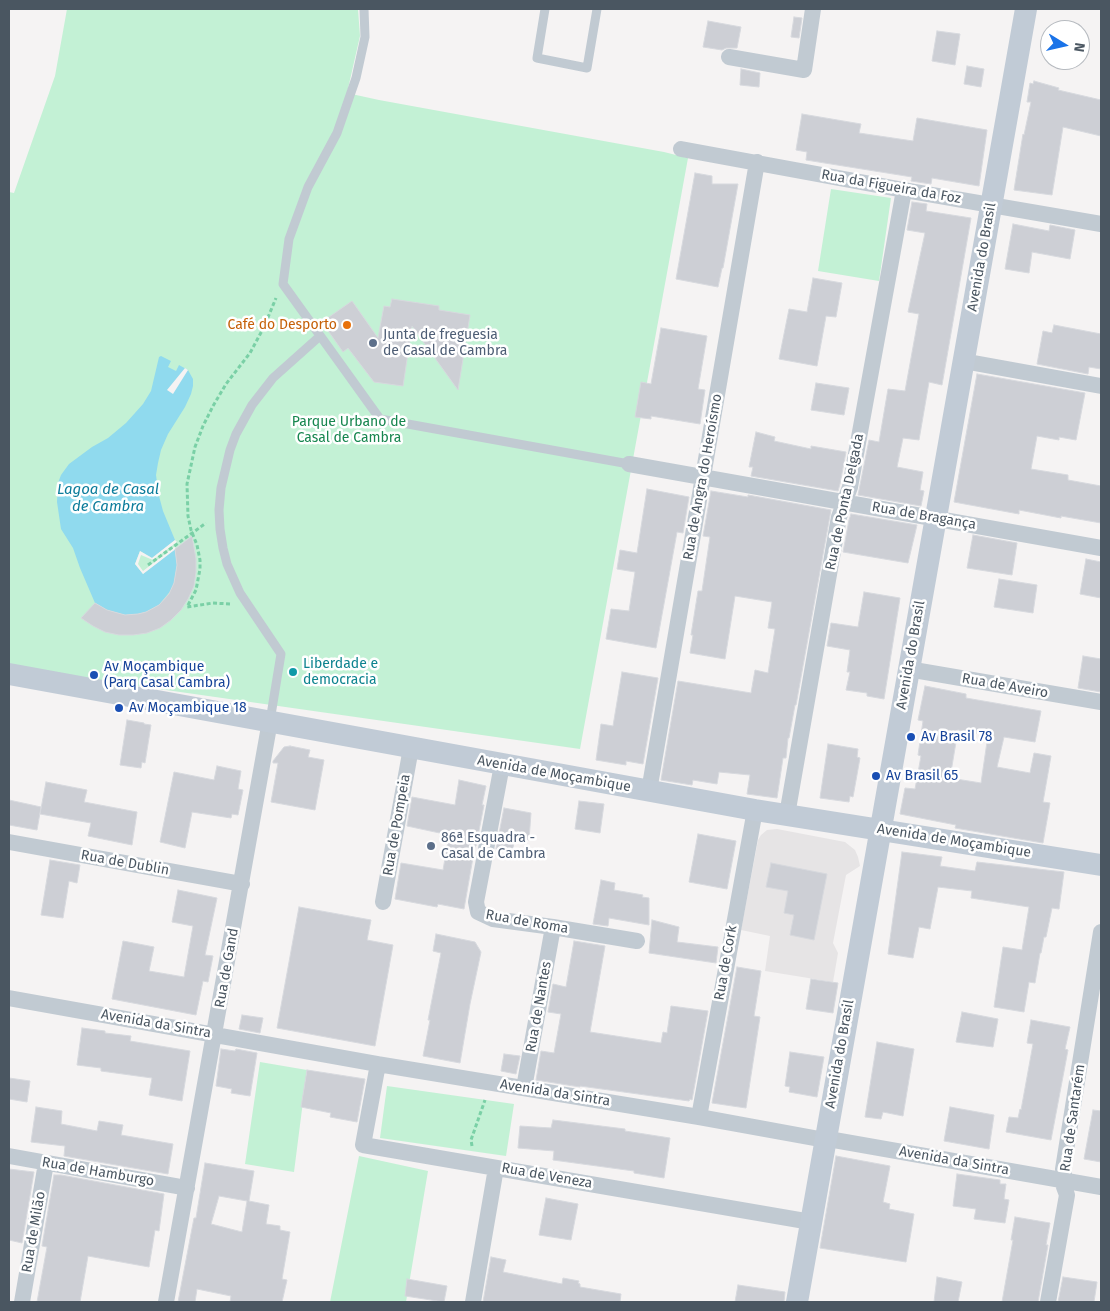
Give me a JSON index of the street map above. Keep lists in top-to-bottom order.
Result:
{
  "streets": {
    "street": [
      "Rua da Figueira da Foz",
      "Avenida do Brasil",
      "Rua de Angra do Heroísmo",
      "Rua de Ponta Delgada",
      "Rua de Bragança",
      "Rua de Aveiro",
      "Avenida de Moçambique",
      "Rua de Pompeia",
      "Rua de Dublin",
      "Rua de Roma",
      "Rua de Cork",
      "Rua de Gand",
      "Rua de Nantes",
      "Avenida da Sintra",
      "Rua de Santarém",
      "Rua de Hamburgo",
      "Rua de Veneza",
      "Rua de Milão"
    ]
  },
  "crossings": [
    ["Rua da Figueira da Foz", "Avenida do Brasil"],
    ["Rua da Figueira da Foz", "Rua de Angra do Heroísmo"],
    ["Rua da Figueira da Foz", "Rua de Ponta Delgada"],
    ["Avenida do Brasil", "Rua de Bragança"],
    ["Avenida do Brasil", "Rua de Aveiro"],
    ["Avenida do Brasil", "Avenida de Moçambique"],
    ["Avenida do Brasil", "Avenida da Sintra"],
    ["Avenida do Brasil", "Rua de Veneza"],
    ["Rua de Angra do Heroísmo", "Rua de Bragança"],
    ["Rua de Angra do Heroísmo", "Avenida de Moçambique"],
    ["Rua de Ponta Delgada", "Rua de Bragança"],
    ["Rua de Ponta Delgada", "Avenida de Moçambique"],
    ["Avenida de Moçambique", "Rua de Pompeia"],
    ["Avenida de Moçambique", "Rua de Roma"],
    ["Avenida de Moçambique", "Rua de Cork"],
    ["Avenida de Moçambique", "Rua de Gand"],
    ["Rua de Dublin", "Rua de Gand"],
    ["Rua de Roma", "Rua de Nantes"],
    ["Rua de Cork", "Avenida da Sintra"],
    ["Rua de Gand", "Avenida da Sintra"],
    ["Rua de Gand", "Rua de Hamburgo"],
    ["Rua de Nantes", "Avenida da Sintra"],
    ["Avenida da Sintra", "Rua de Santarém"],
    ["Avenida da Sintra", "Rua de Veneza"],
    ["Rua de Hamburgo", "Rua de Milão"]
  ],
  "water": ["Lagoa de Casal de Cambra"],
  "parks": ["Parque Urbano de Casal de Cambra"],
  "places": [
    "Café do Desporto",
    "Junta de freguesia de Casal de Cambra",
    "Liberdade e democracia",
    "Av Moçambique (Parq Casal Cambra)",
    "Av Moçambique 18",
    "Av Brasil 78",
    "Av Brasil 65",
    "86ª Esquadra - Casal de Cambra"
  ],
  "north": "right"
}
